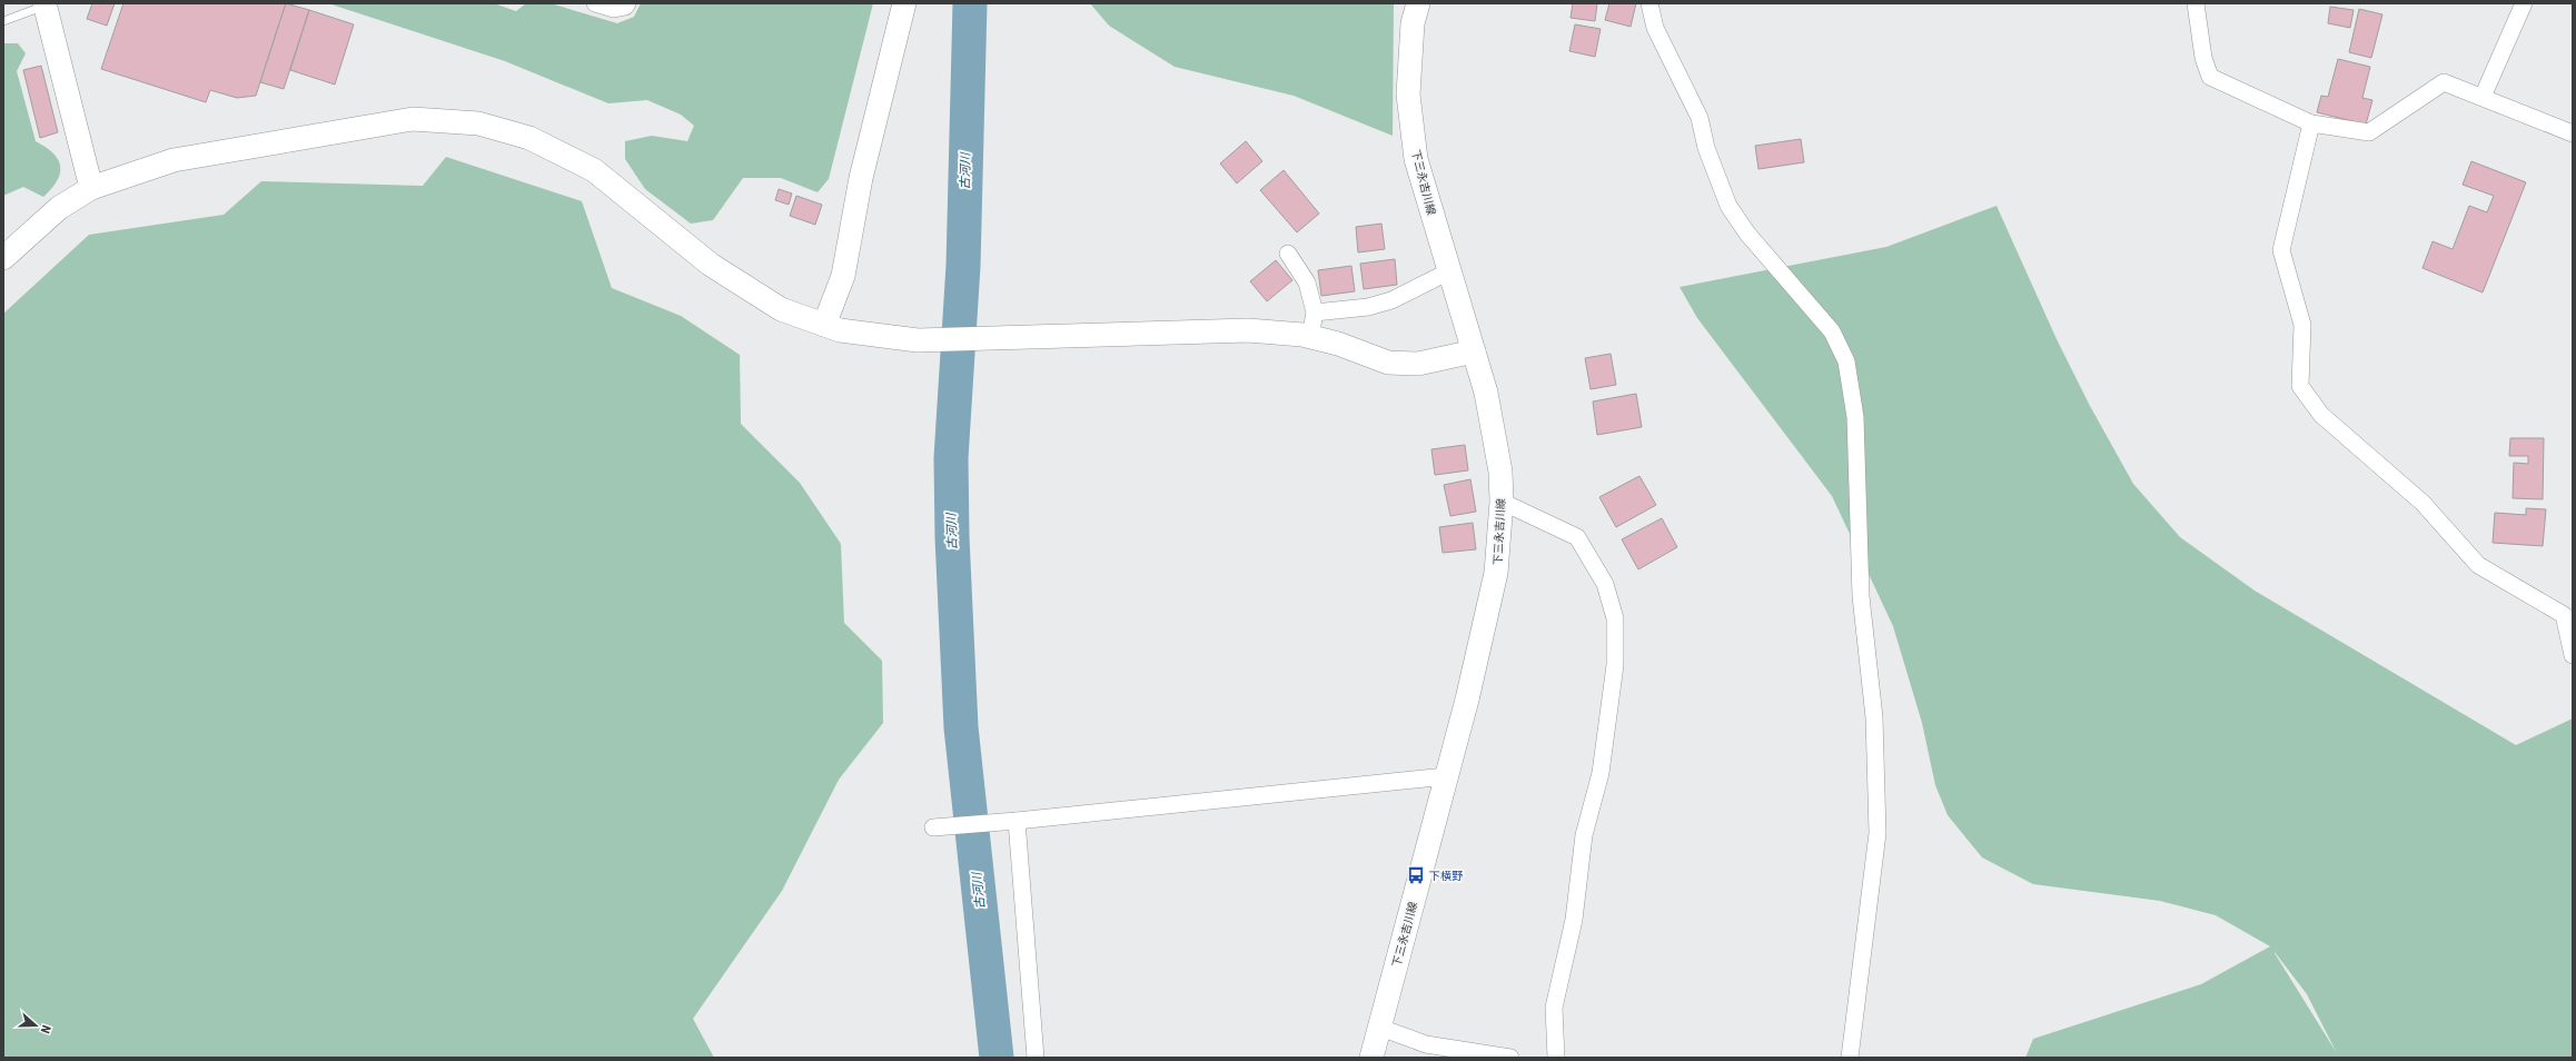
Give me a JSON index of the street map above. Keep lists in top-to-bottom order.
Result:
{
  "streets": {
    "street": ["下三永吉川線"]
  },
  "water": ["古河川"],
  "places": {
    "bus stop": ["下横野"]
  },
  "north": "right"
}
